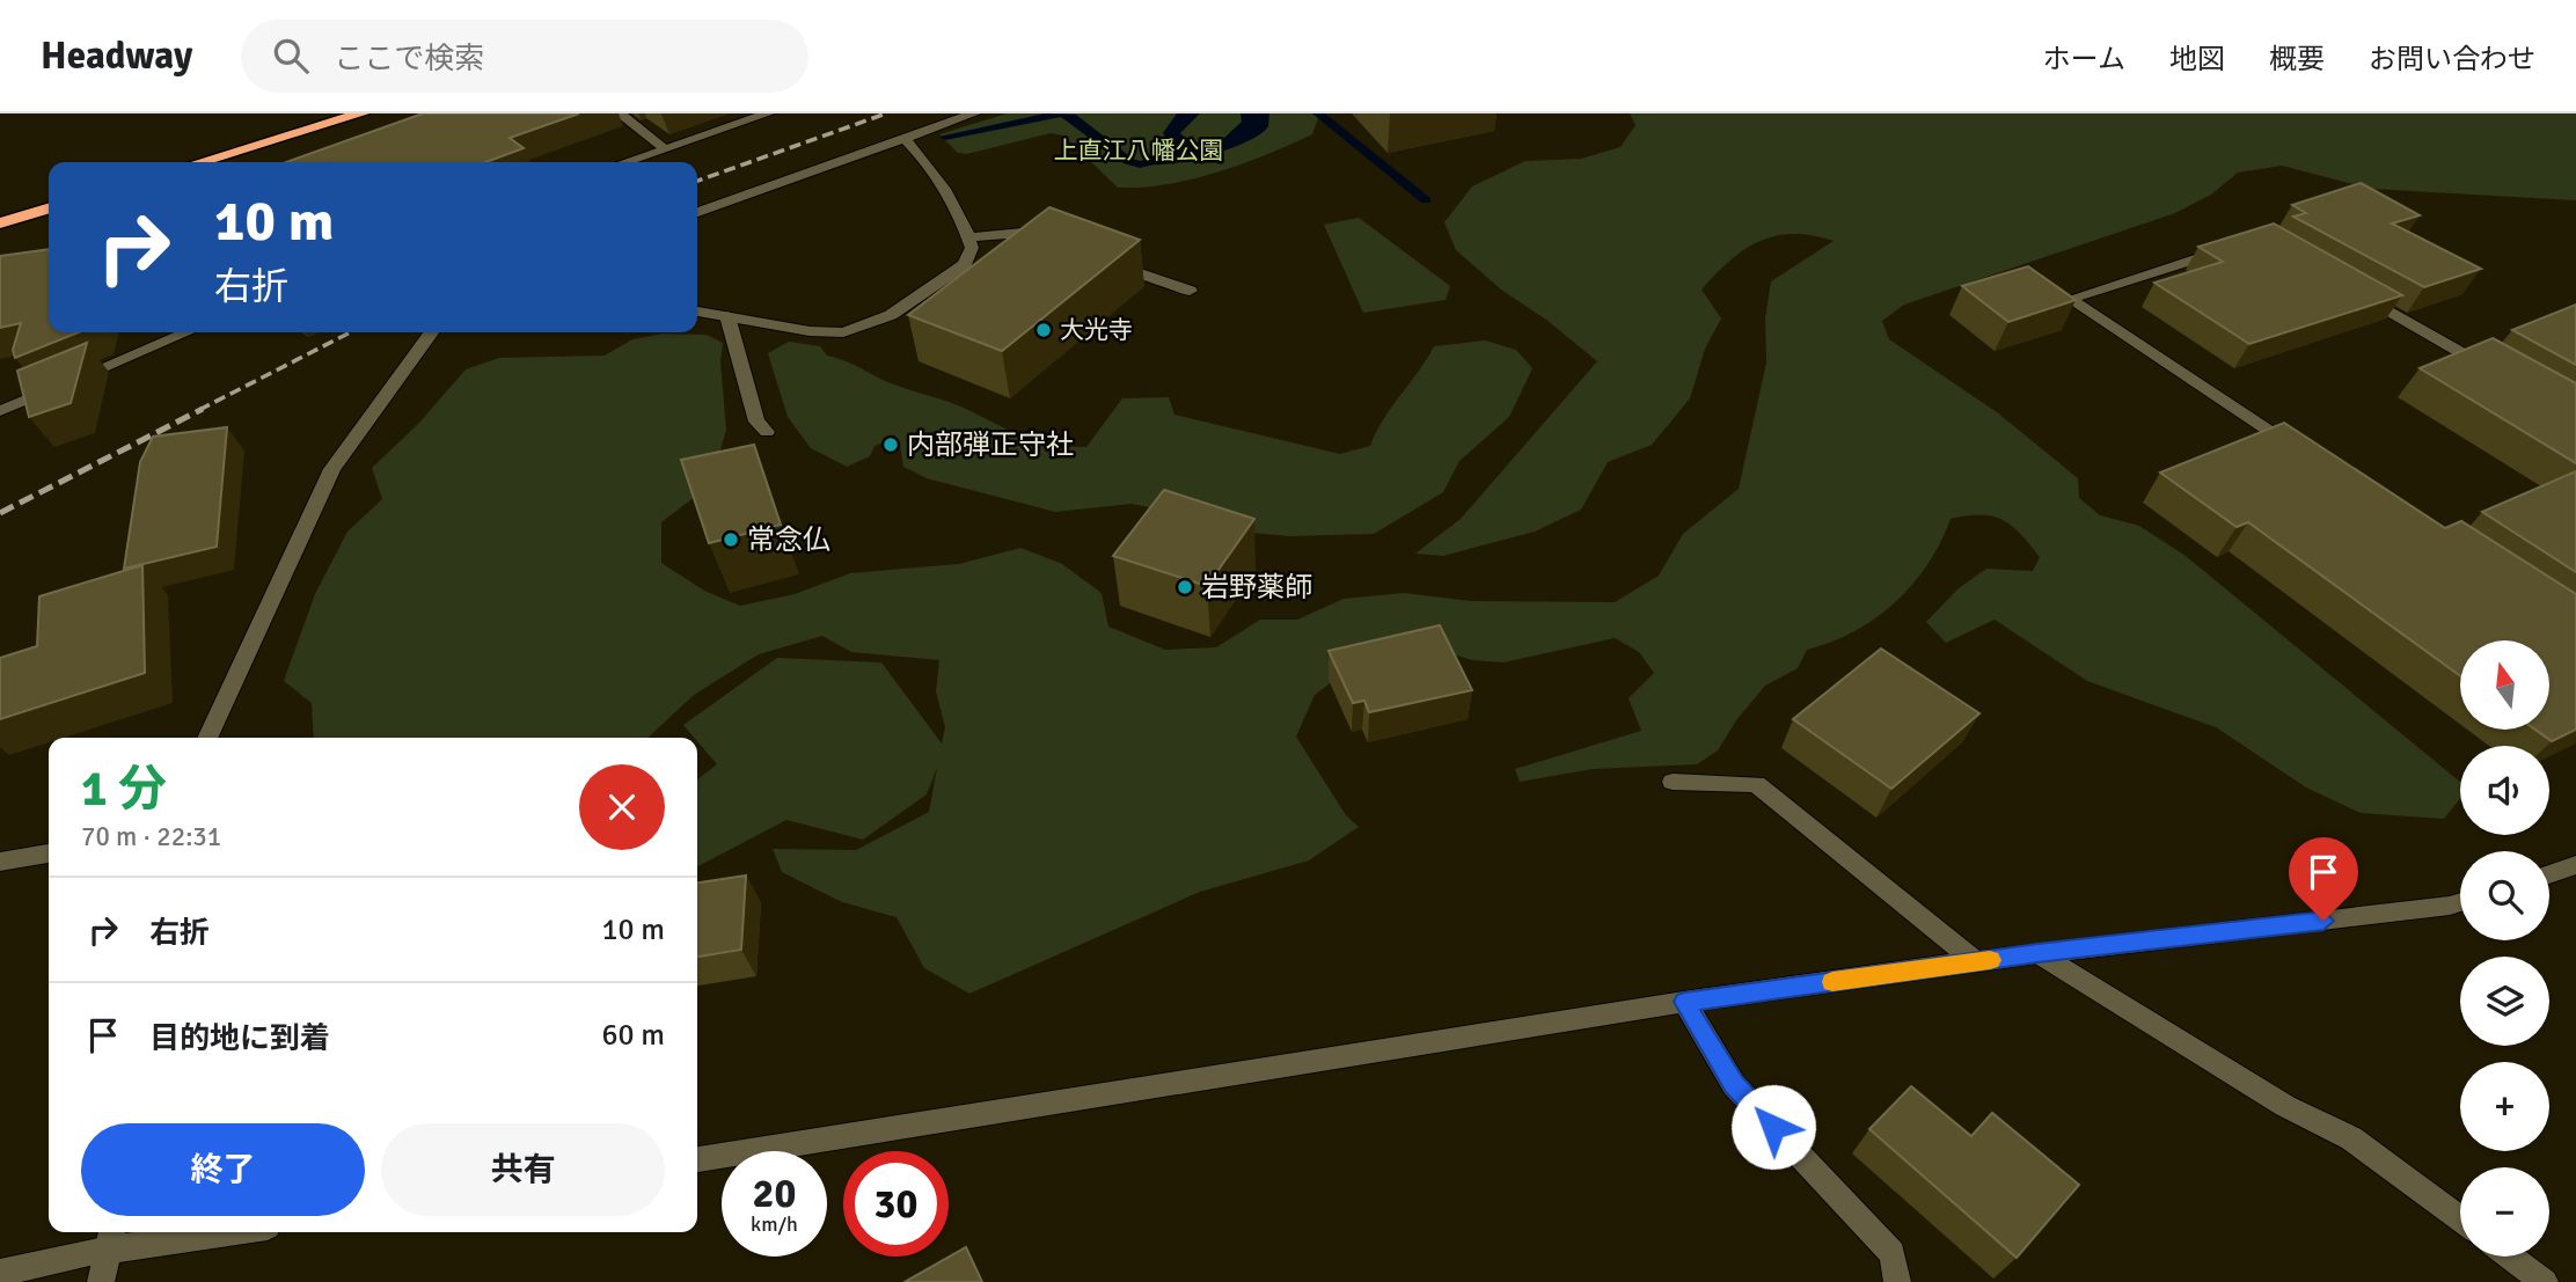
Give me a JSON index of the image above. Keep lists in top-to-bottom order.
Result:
{
  "parks": ["上直江八幡公園"],
  "places": [
    "大光寺",
    "内部弾正守社",
    "常念仏",
    "岩野薬師"
  ],
  "north": "top",
  "page": {
    "header": "Headway",
    "search": "ここで検索",
    "nav": [
      "ホーム",
      "地図",
      "概要",
      "お問い合わせ"
    ],
    "turn": ["10 m", "右折"],
    "map_buttons": ["+", "−"],
    "heading": ["1 分", "70 m · 22:31"],
    "list": [
      {
        "name": "右折",
        "value": "10 m"
      },
      {
        "name": "目的地に到着",
        "value": "60 m"
      }
    ],
    "buttons": ["終了", "共有"],
    "speed": "20 km/h",
    "limit": "30"
  }
}
